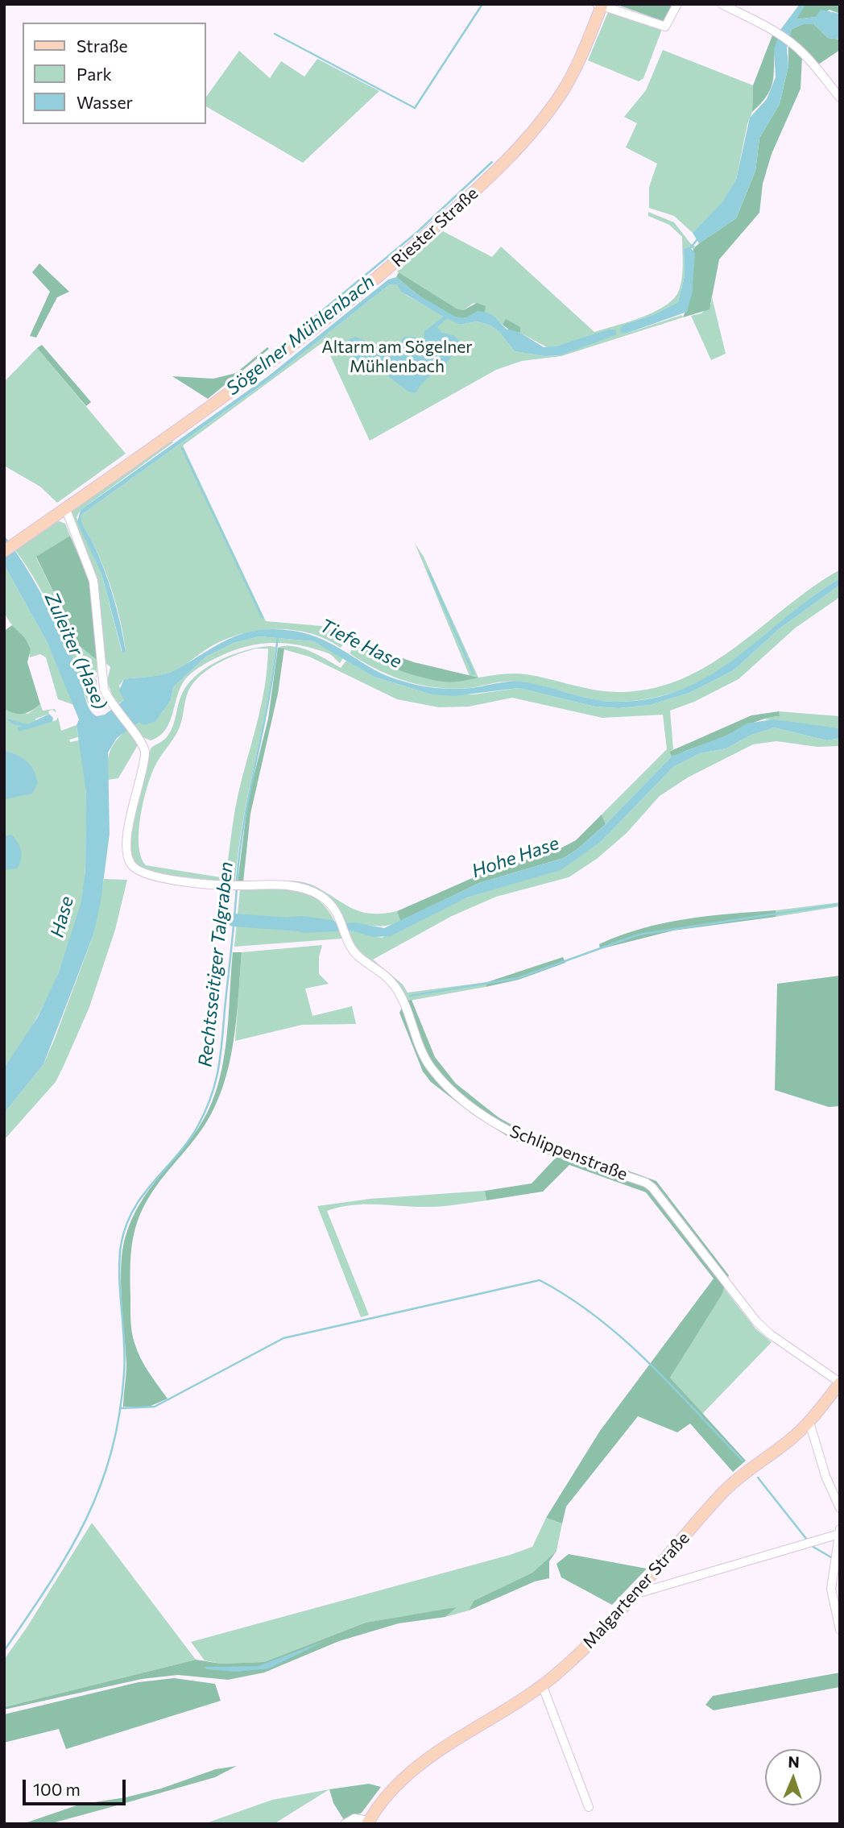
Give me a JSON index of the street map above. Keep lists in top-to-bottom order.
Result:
{
  "streets": {
    "street": ["Riester Straße", "Schlippenstraße", "Malgartener Straße"]
  },
  "crossings": [
    ["Riester Straße", "Schlippenstraße"],
    ["Schlippenstraße", "Malgartener Straße"]
  ],
  "water": [
    "Sögelner Mühlenbach",
    "Tiefe Hase",
    "Zuleiter (Hase)",
    "Hohe Hase",
    "Hase",
    "Rechtsseitiger Talgraben"
  ],
  "parks": ["Altarm am Sögelner Mühlenbach"],
  "legend": ["Straße", "Park", "Wasser"],
  "scale_bar": "100 m",
  "north": "top"
}
